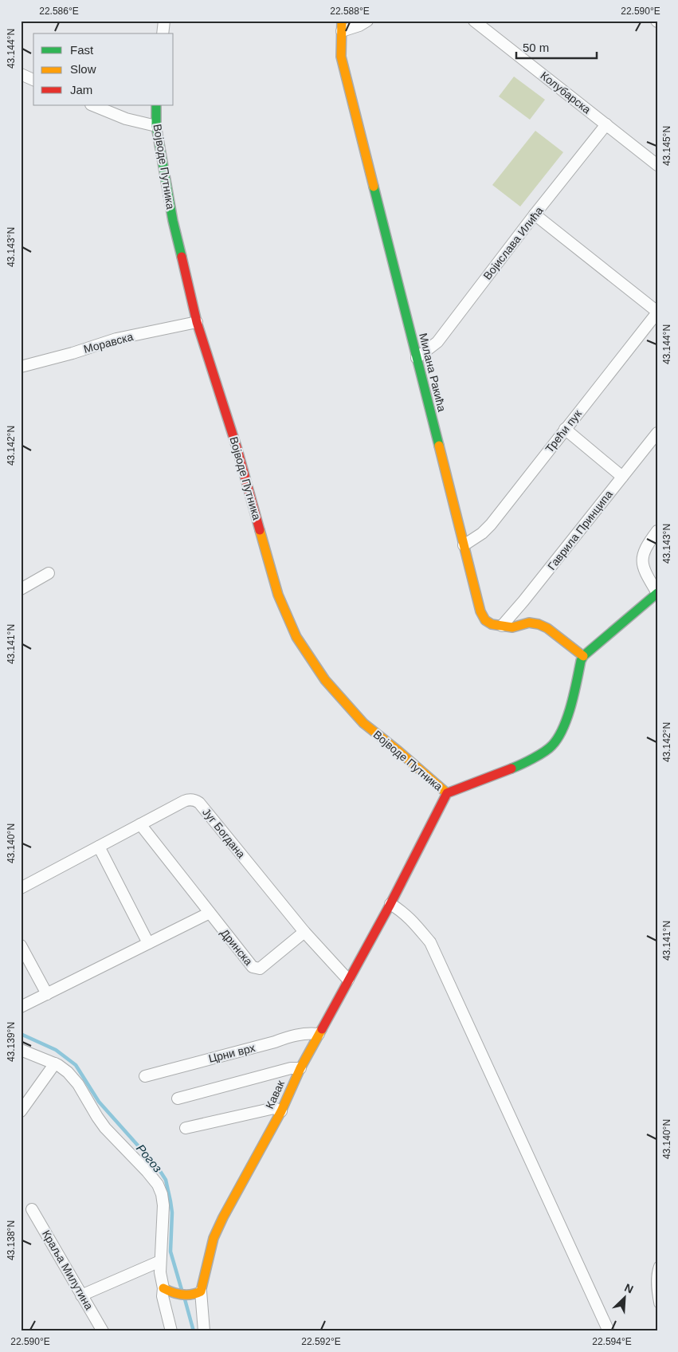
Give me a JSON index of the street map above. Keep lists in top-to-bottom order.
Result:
{
  "streets": {
    "street": [
      "Колубарска",
      "Војводе Путника",
      "Војислава Илића",
      "Моравска",
      "Милана Ракића",
      "Трећи пук",
      "Гаврила Принципа",
      "Југ Богдана",
      "Дринска",
      "Црни врх",
      "Кавак",
      "Краља Милутина"
    ]
  },
  "crossings": [
    ["Колубарска", "Војислава Илића"],
    ["Војводе Путника", "Моравска"],
    ["Војводе Путника", "Кавак"],
    ["Војислава Илића", "Милана Ракића"],
    ["Милана Ракића", "Трећи пук"],
    ["Милана Ракића", "Гаврила Принципа"],
    ["Југ Богдана", "Дринска"],
    ["Југ Богдана", "Кавак"],
    ["Црни врх", "Кавак"]
  ],
  "water": ["Рогоз"],
  "legend": ["Fast", "Slow", "Jam"],
  "scale_bar": "50 m",
  "north": "top right",
  "coordinates": [
    "22.586°E",
    "22.588°E",
    "22.590°E",
    "43.144°N",
    "43.145°N",
    "43.143°N",
    "43.142°N",
    "43.141°N",
    "43.140°N",
    "43.139°N",
    "43.138°N",
    "22.592°E",
    "22.594°E"
  ]
}
